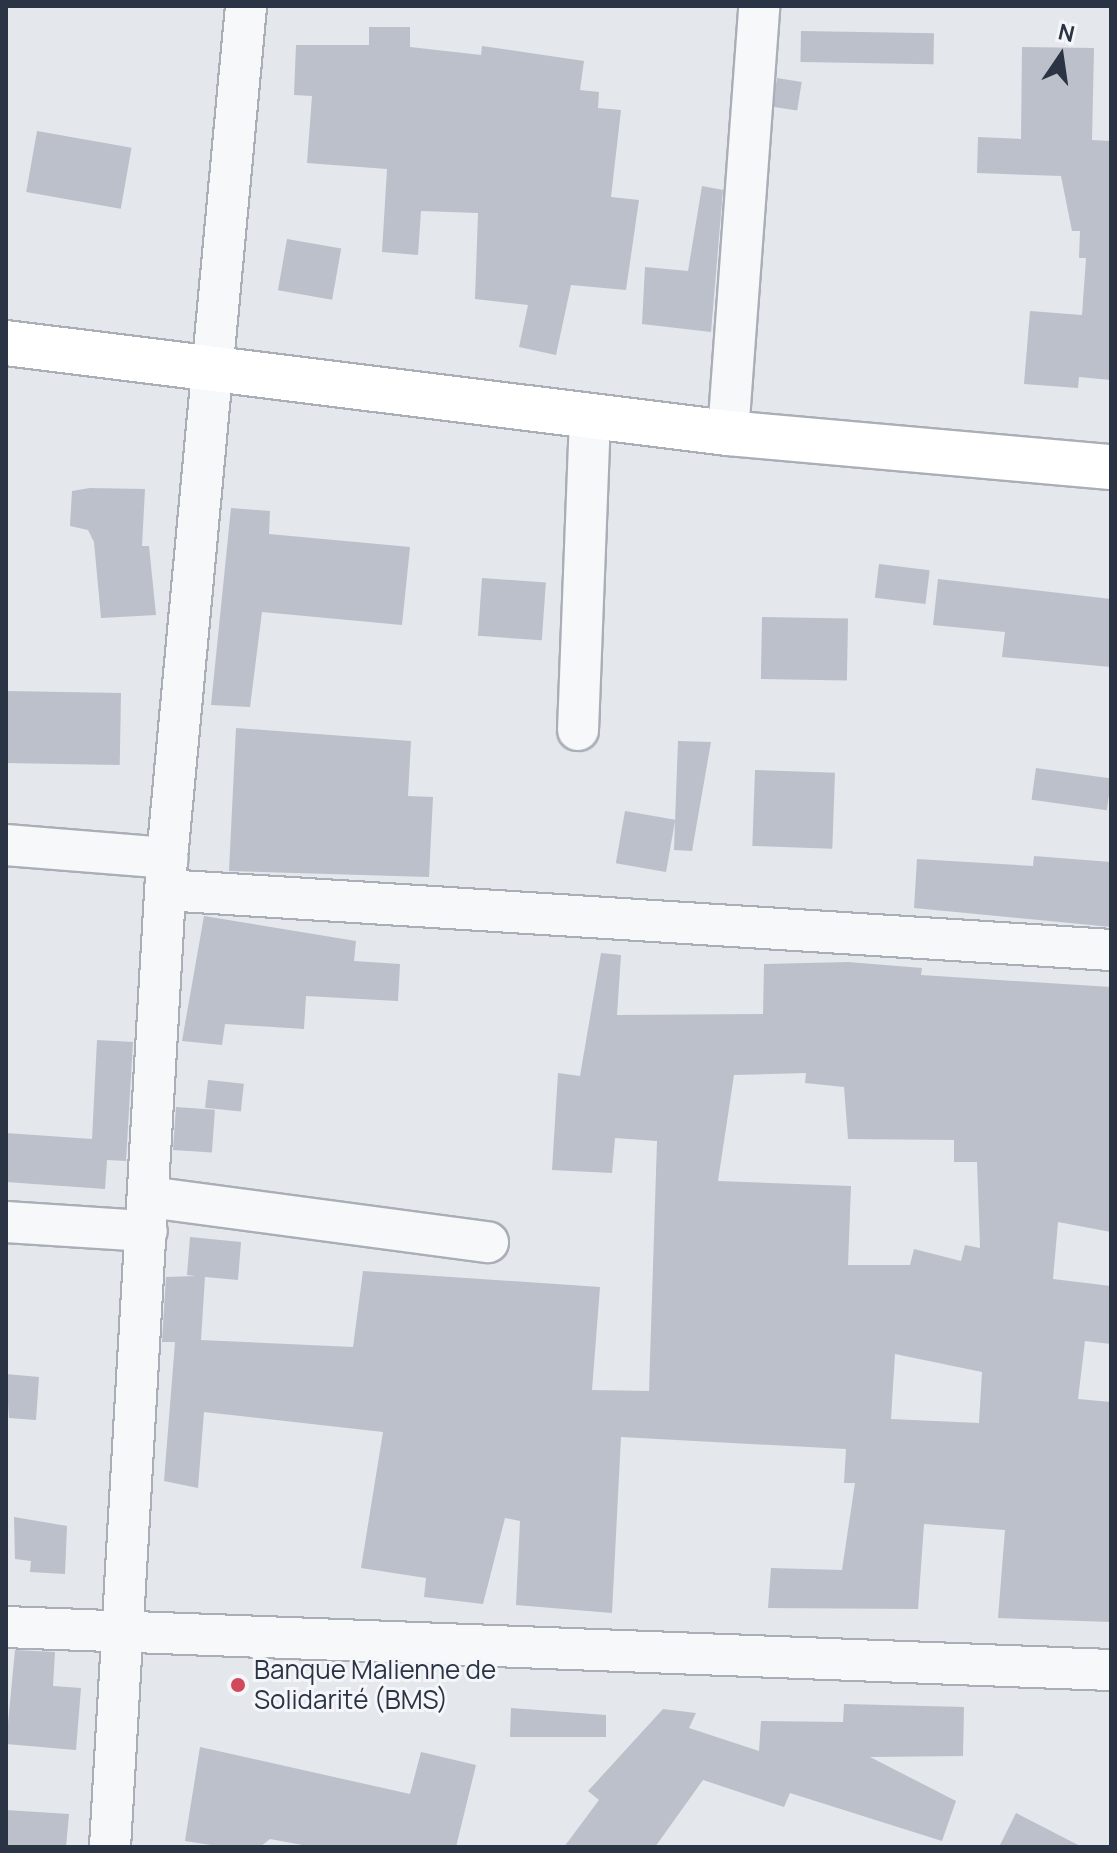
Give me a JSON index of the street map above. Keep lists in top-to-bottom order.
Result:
{
  "places": ["Banque Malienne de Solidarité (BMS)"],
  "north": "top"
}
